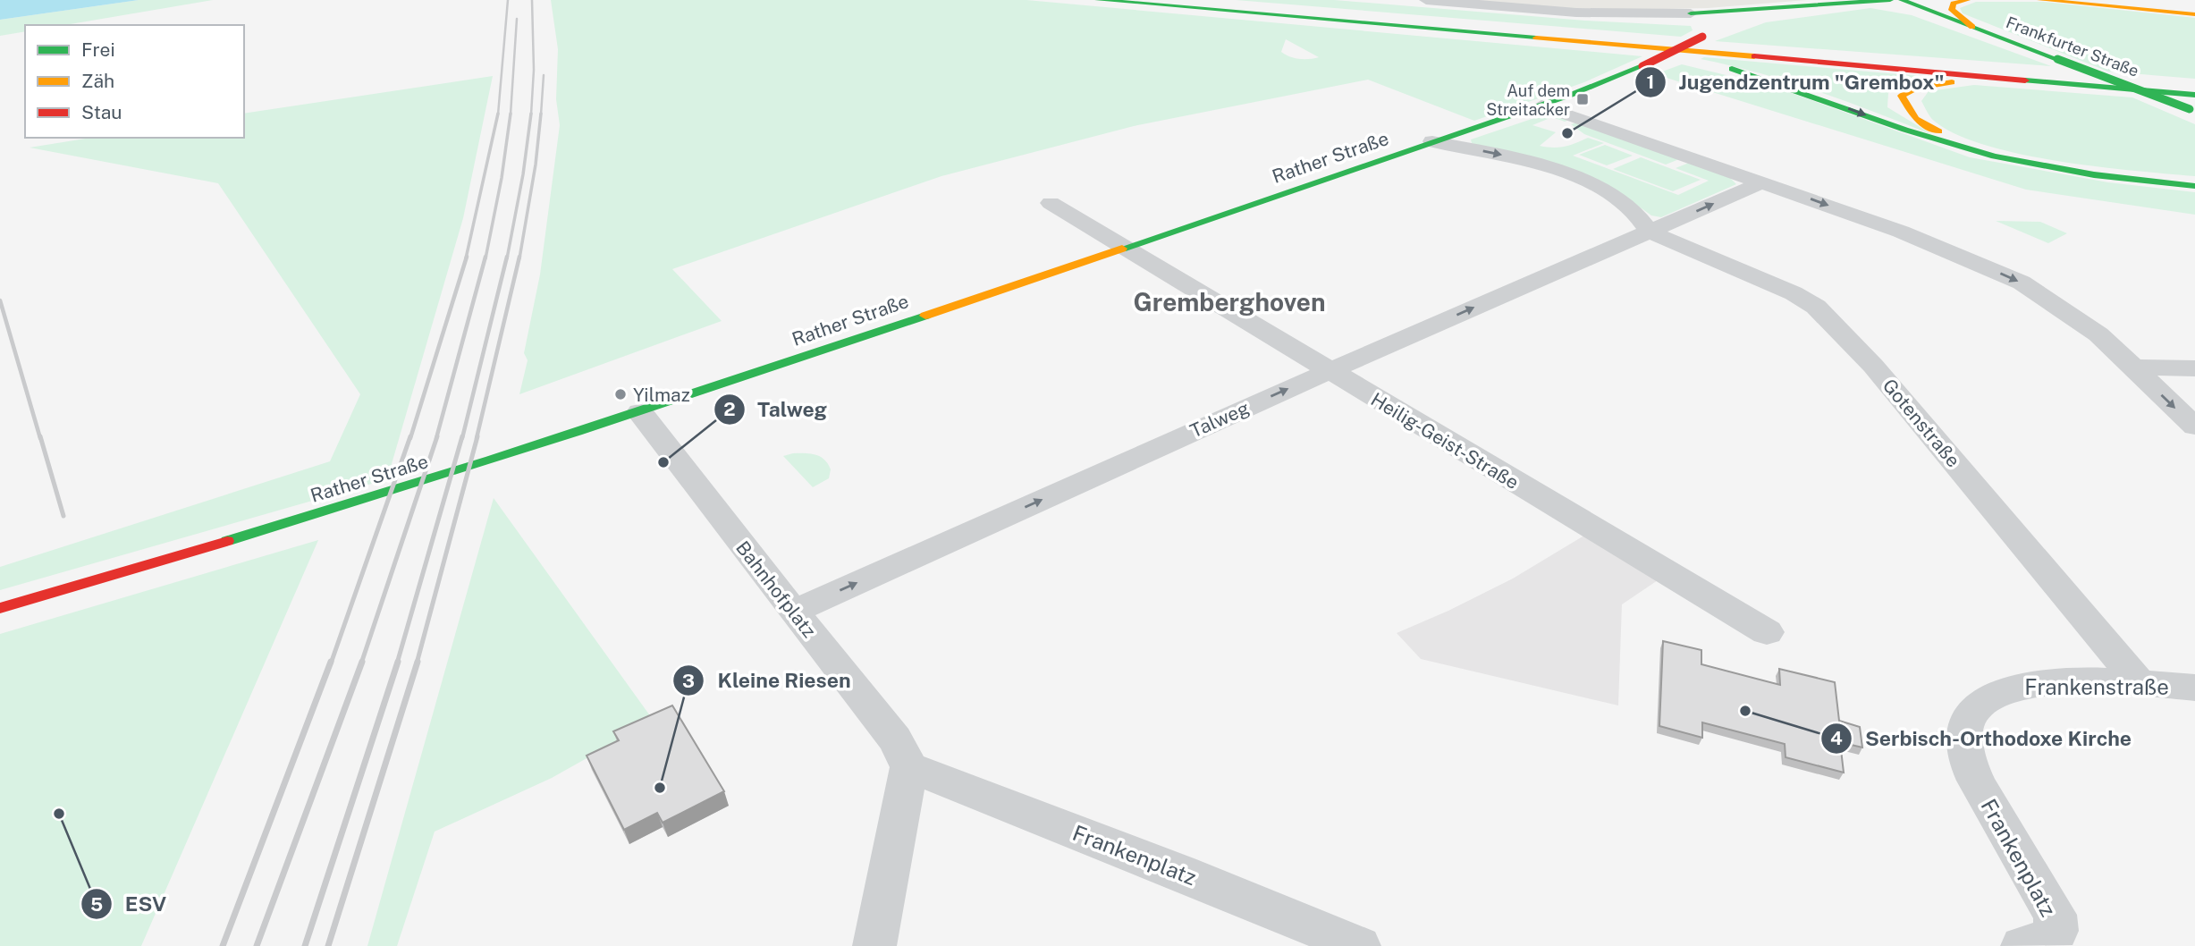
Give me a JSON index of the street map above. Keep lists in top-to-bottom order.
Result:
{
  "streets": {
    "main road": ["Frankfurter Straße", "Rather Straße"],
    "street": [
      "Talweg",
      "Gotenstraße",
      "Heilig-Geist-Straße",
      "Bahnhofplatz",
      "Frankenstraße",
      "Frankenplatz"
    ]
  },
  "crossings": [
    ["Rather Straße", "Heilig-Geist-Straße"],
    ["Rather Straße", "Bahnhofplatz"],
    ["Talweg", "Gotenstraße"],
    ["Talweg", "Heilig-Geist-Straße"],
    ["Talweg", "Bahnhofplatz"],
    ["Gotenstraße", "Frankenstraße"],
    ["Bahnhofplatz", "Frankenplatz"],
    ["Frankenstraße", "Frankenplatz"]
  ],
  "one_way": ["Talweg"],
  "districts": ["Gremberghoven"],
  "places": {
    "transit": ["Auf dem Streitacker"],
    "other": [
      "Jugendzentrum \"Grembox\"",
      "Yilmaz",
      "Talweg",
      "Serbisch-Orthodoxe Kirche",
      "Kleine Riesen",
      "ESV"
    ]
  },
  "legend": ["Frei", "Zäh", "Stau"]
}
